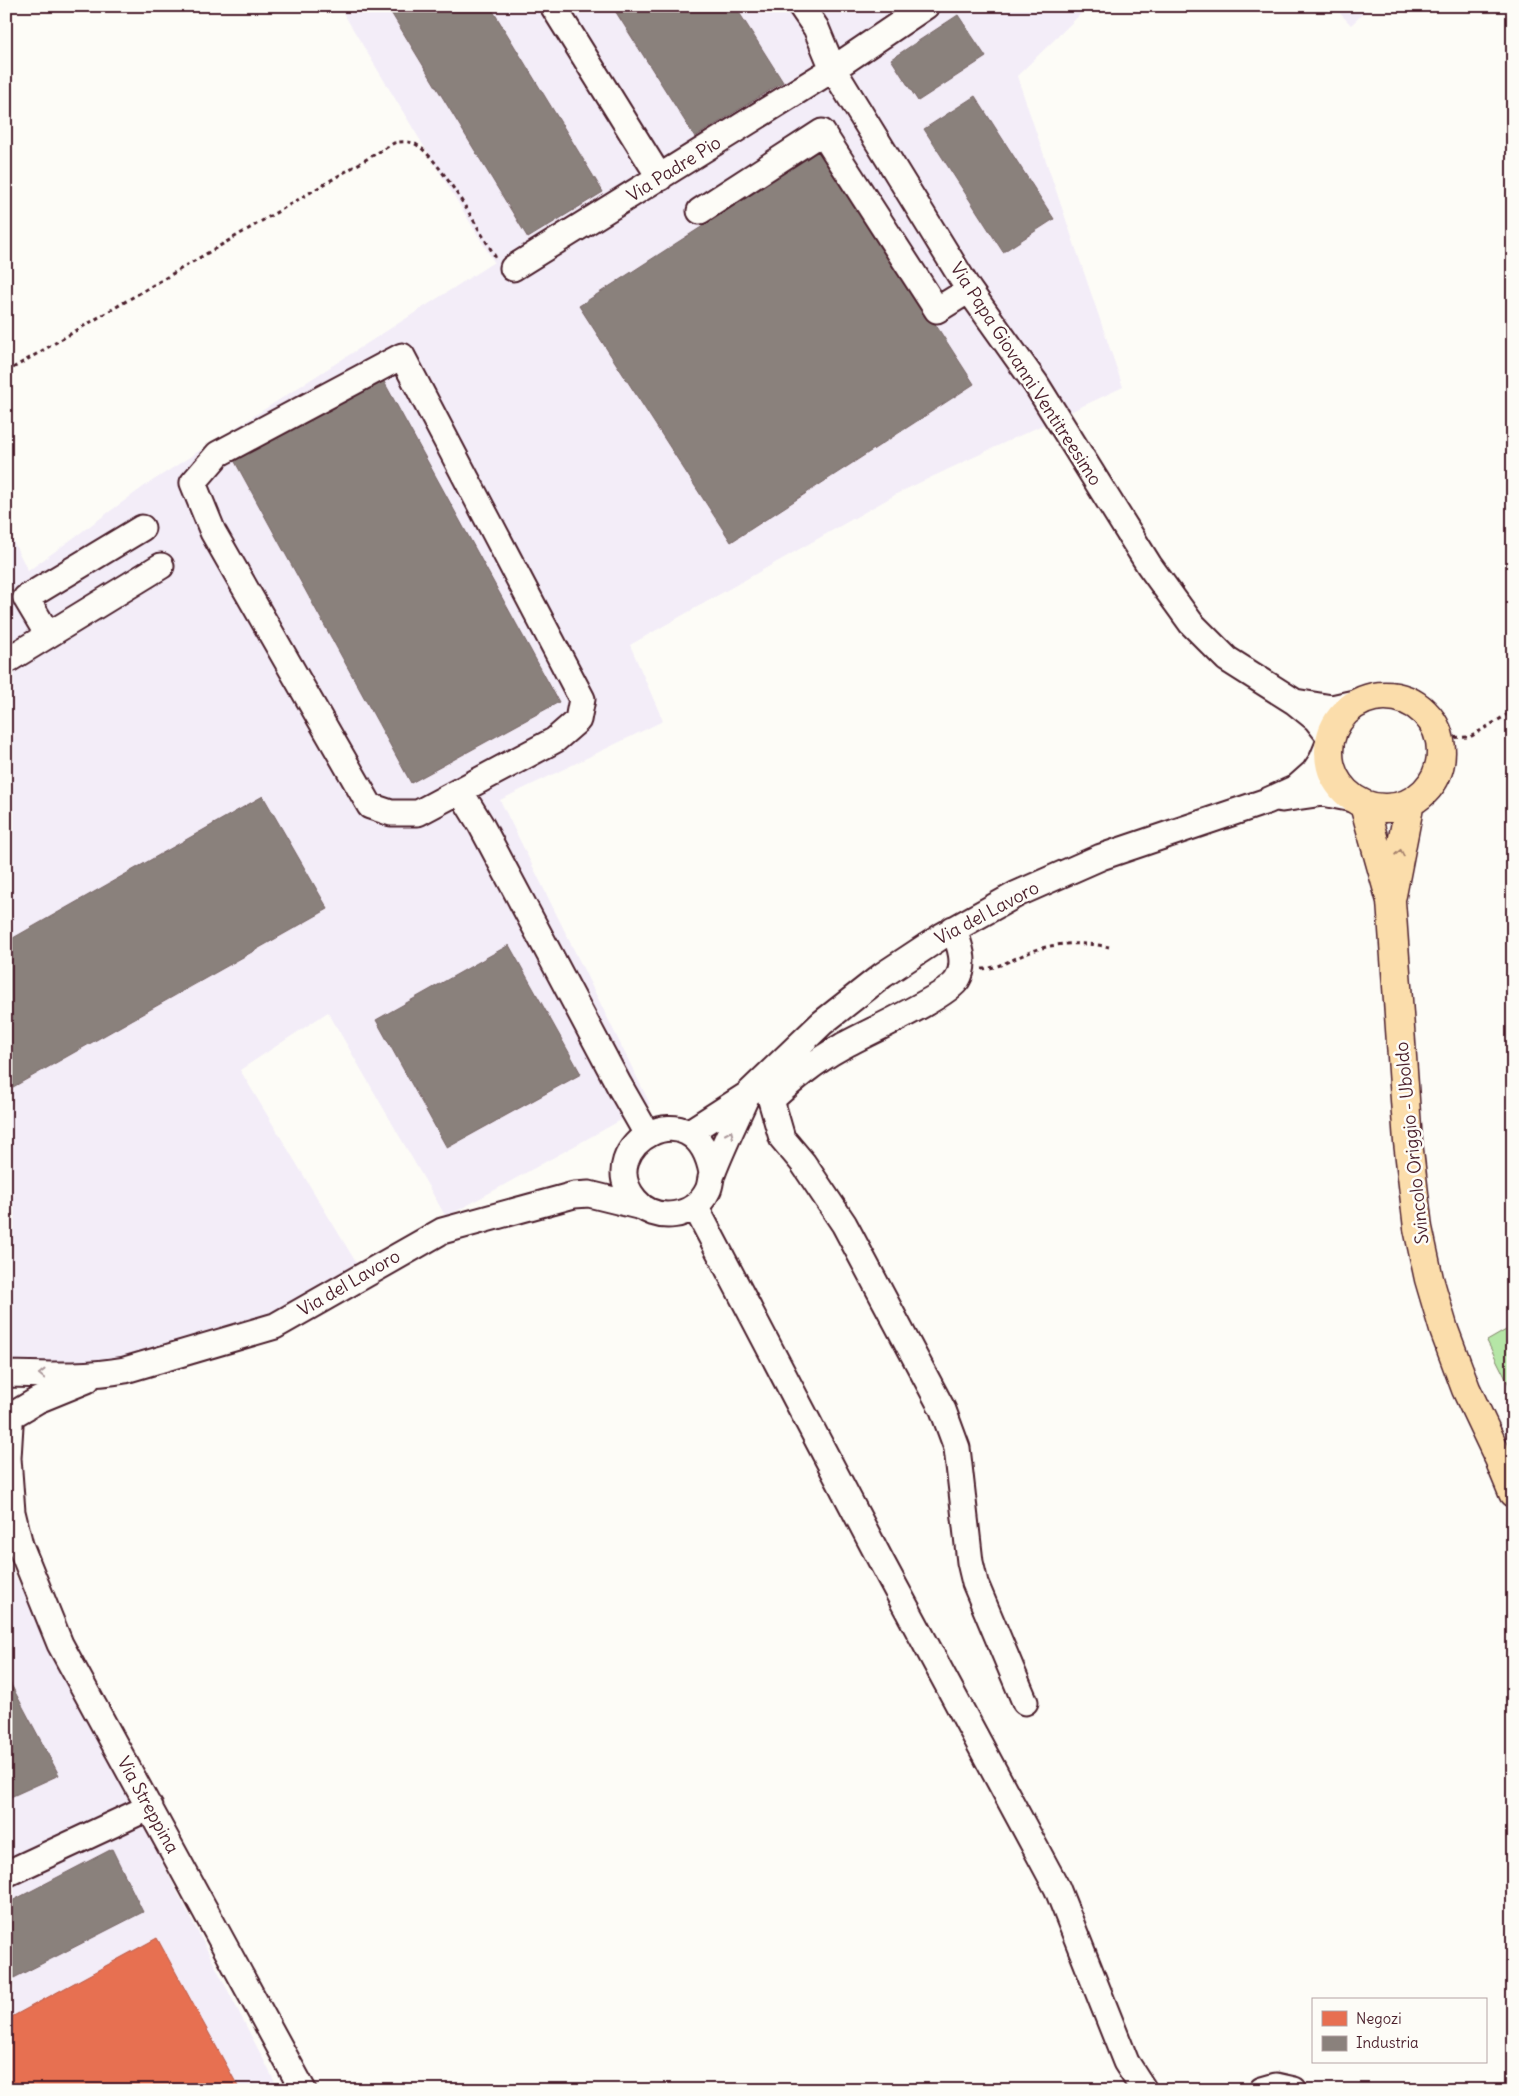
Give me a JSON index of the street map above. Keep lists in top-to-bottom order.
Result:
{
  "streets": {
    "main road": ["Svincolo Origgio - Uboldo"],
    "street": [
      "Via Padre Pio",
      "Via Papa Giovanni Ventitreesimo",
      "Via del Lavoro",
      "Via Streppina"
    ]
  },
  "crossings": [
    ["Via Padre Pio", "Via Papa Giovanni Ventitreesimo"],
    ["Via Papa Giovanni Ventitreesimo", "Via del Lavoro"],
    ["Via Papa Giovanni Ventitreesimo", "Svincolo Origgio - Uboldo"],
    ["Via del Lavoro", "Svincolo Origgio - Uboldo"],
    ["Via del Lavoro", "Via Streppina"]
  ],
  "legend": ["Negozi", "Industria"]
}
